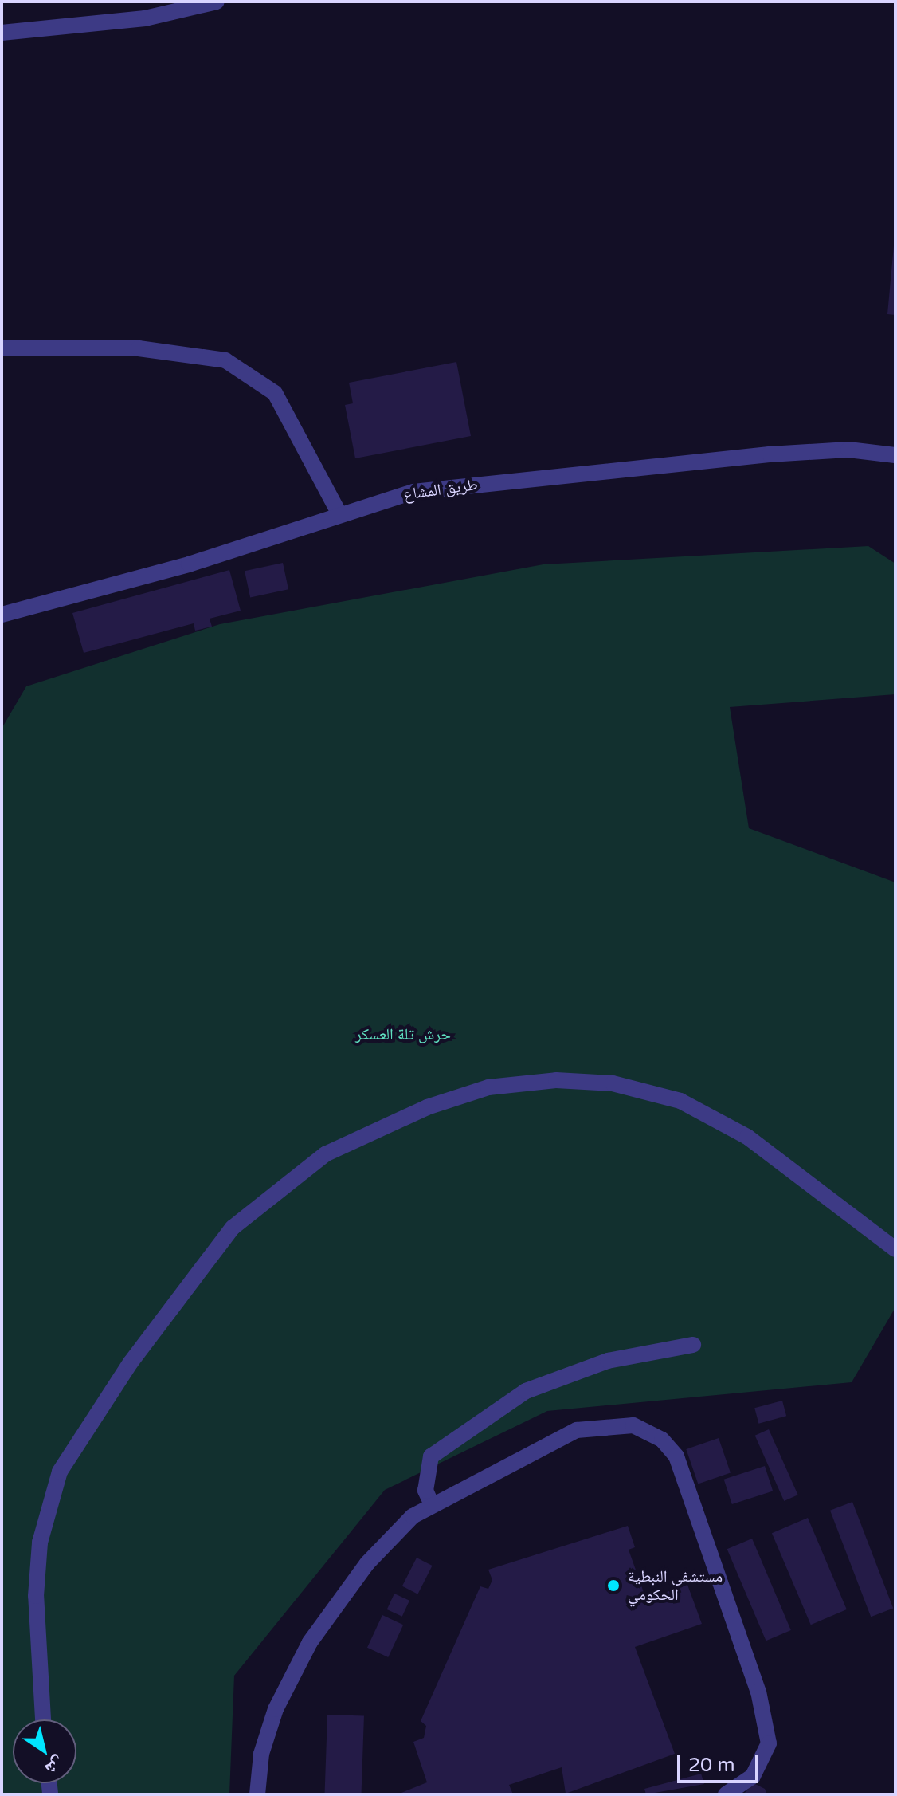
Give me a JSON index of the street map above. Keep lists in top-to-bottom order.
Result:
{
  "streets": {
    "street": ["طريق المشاع"]
  },
  "parks": ["حرش تلة العسكر"],
  "places": ["مستشفى النبطية الحكومي"],
  "scale_bar": "20 m",
  "north": "bottom right"
}
